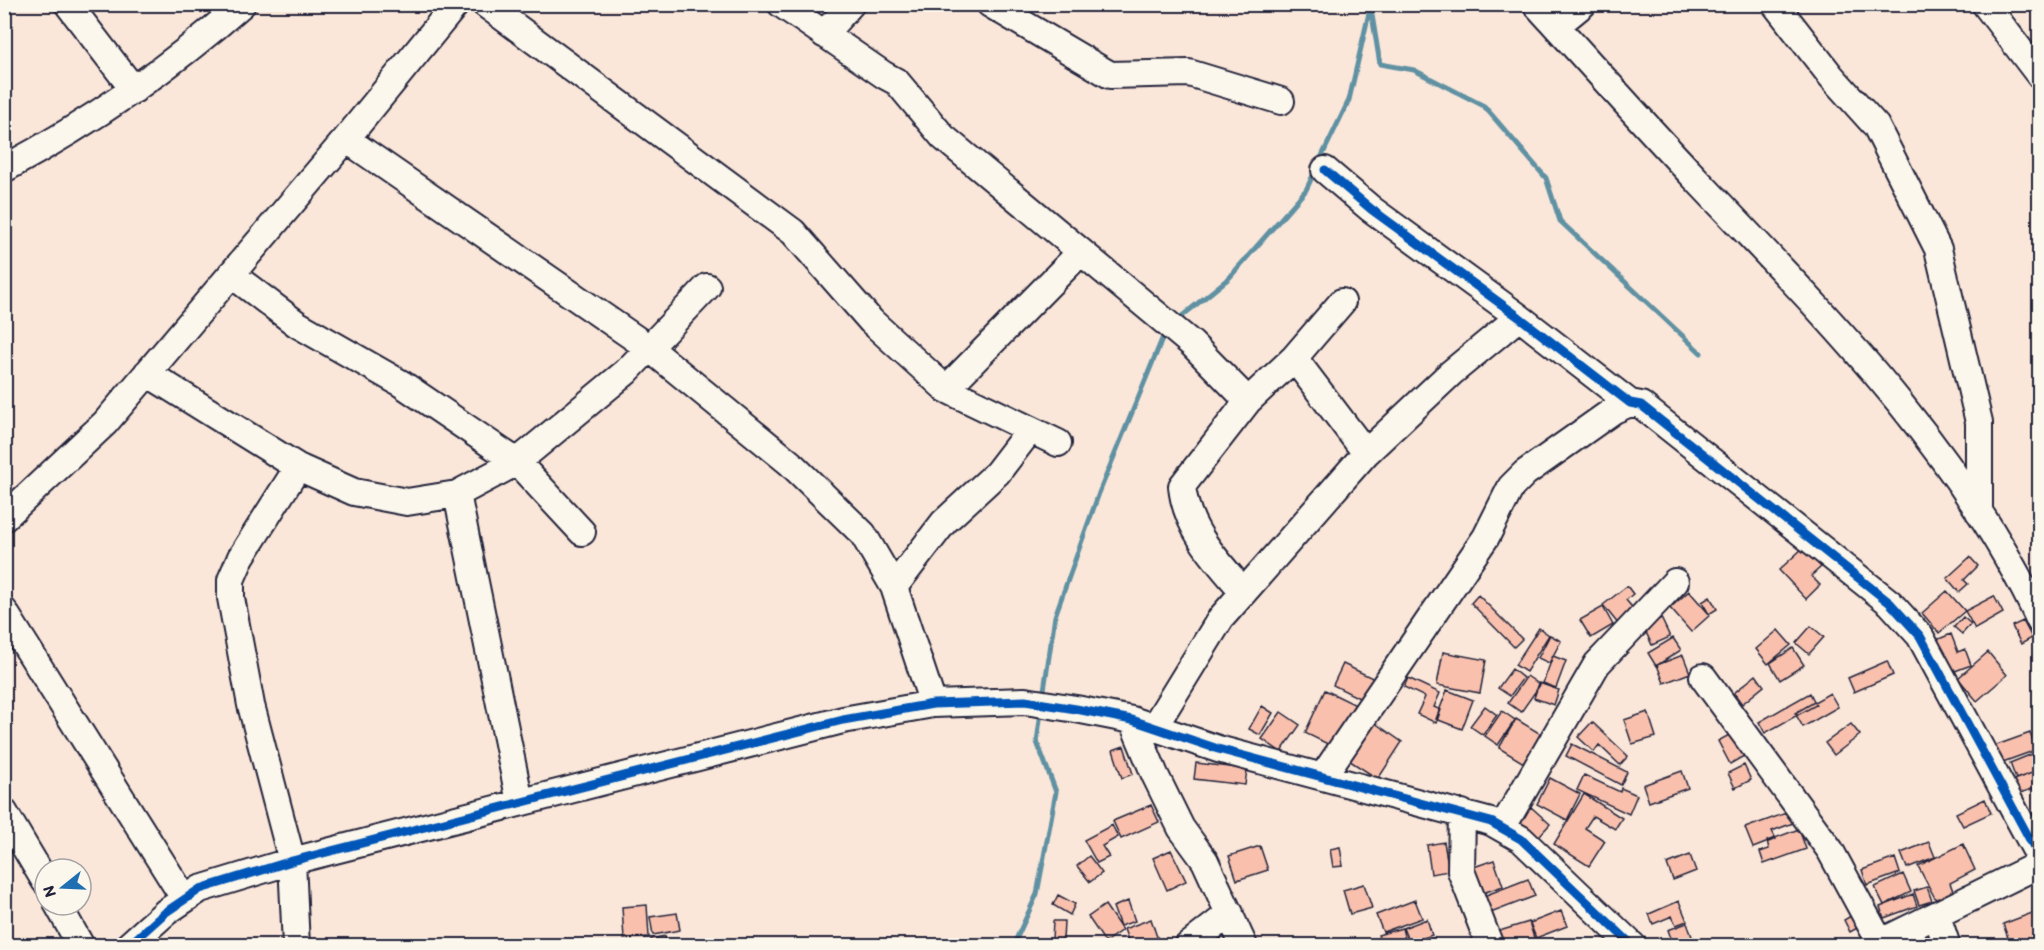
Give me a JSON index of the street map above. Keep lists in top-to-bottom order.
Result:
{
  "north": "left"
}
